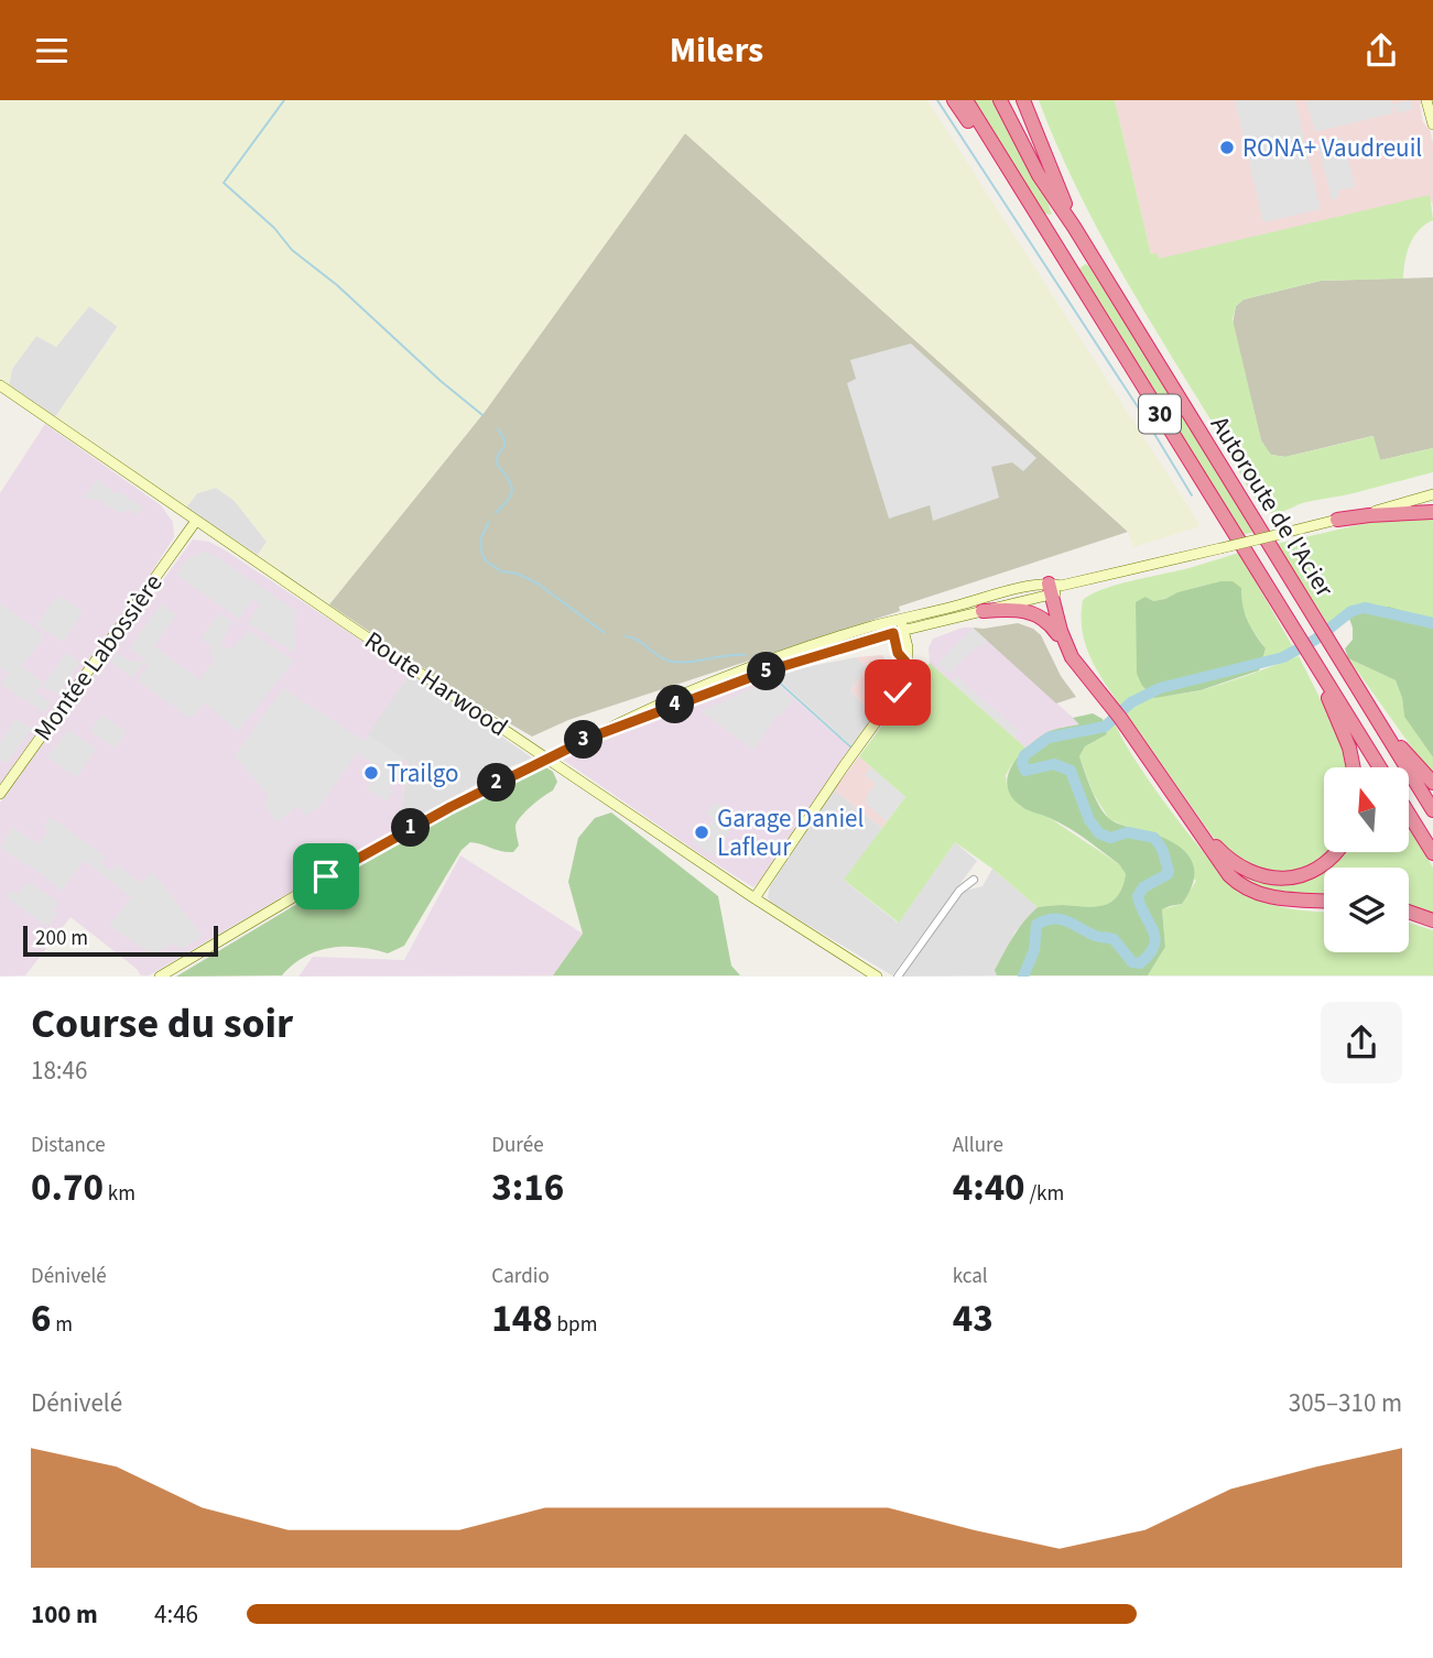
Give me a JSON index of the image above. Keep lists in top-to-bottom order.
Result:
{
  "streets": {
    "highway": ["30", "Autoroute de l'Acier"],
    "main road": ["Montée Labossière", "Route Harwood"]
  },
  "crossings": [
    ["Montée Labossière", "Route Harwood"]
  ],
  "places": ["RONA+ Vaudreuil", "Trailgo", "Garage Daniel Lafleur"],
  "scale_bar": "200 m",
  "north": "top",
  "page": {
    "header": "Milers",
    "pins": [
      "5",
      "4",
      "3",
      "2",
      "1"
    ],
    "scale": "200 m",
    "heading": ["Course du soir", "18:46"],
    "stats": [
      ["Distance", "0.70 km"],
      ["Durée", "3:16"],
      ["Allure", "4:40 /km"],
      ["Dénivelé", "6 m"],
      ["Cardio", "148 bpm"],
      ["kcal", "43"]
    ],
    "chart": ["Dénivelé", "305–310 m"],
    "list": [
      {
        "name": "100 m",
        "note": "4:46"
      }
    ]
  }
}
